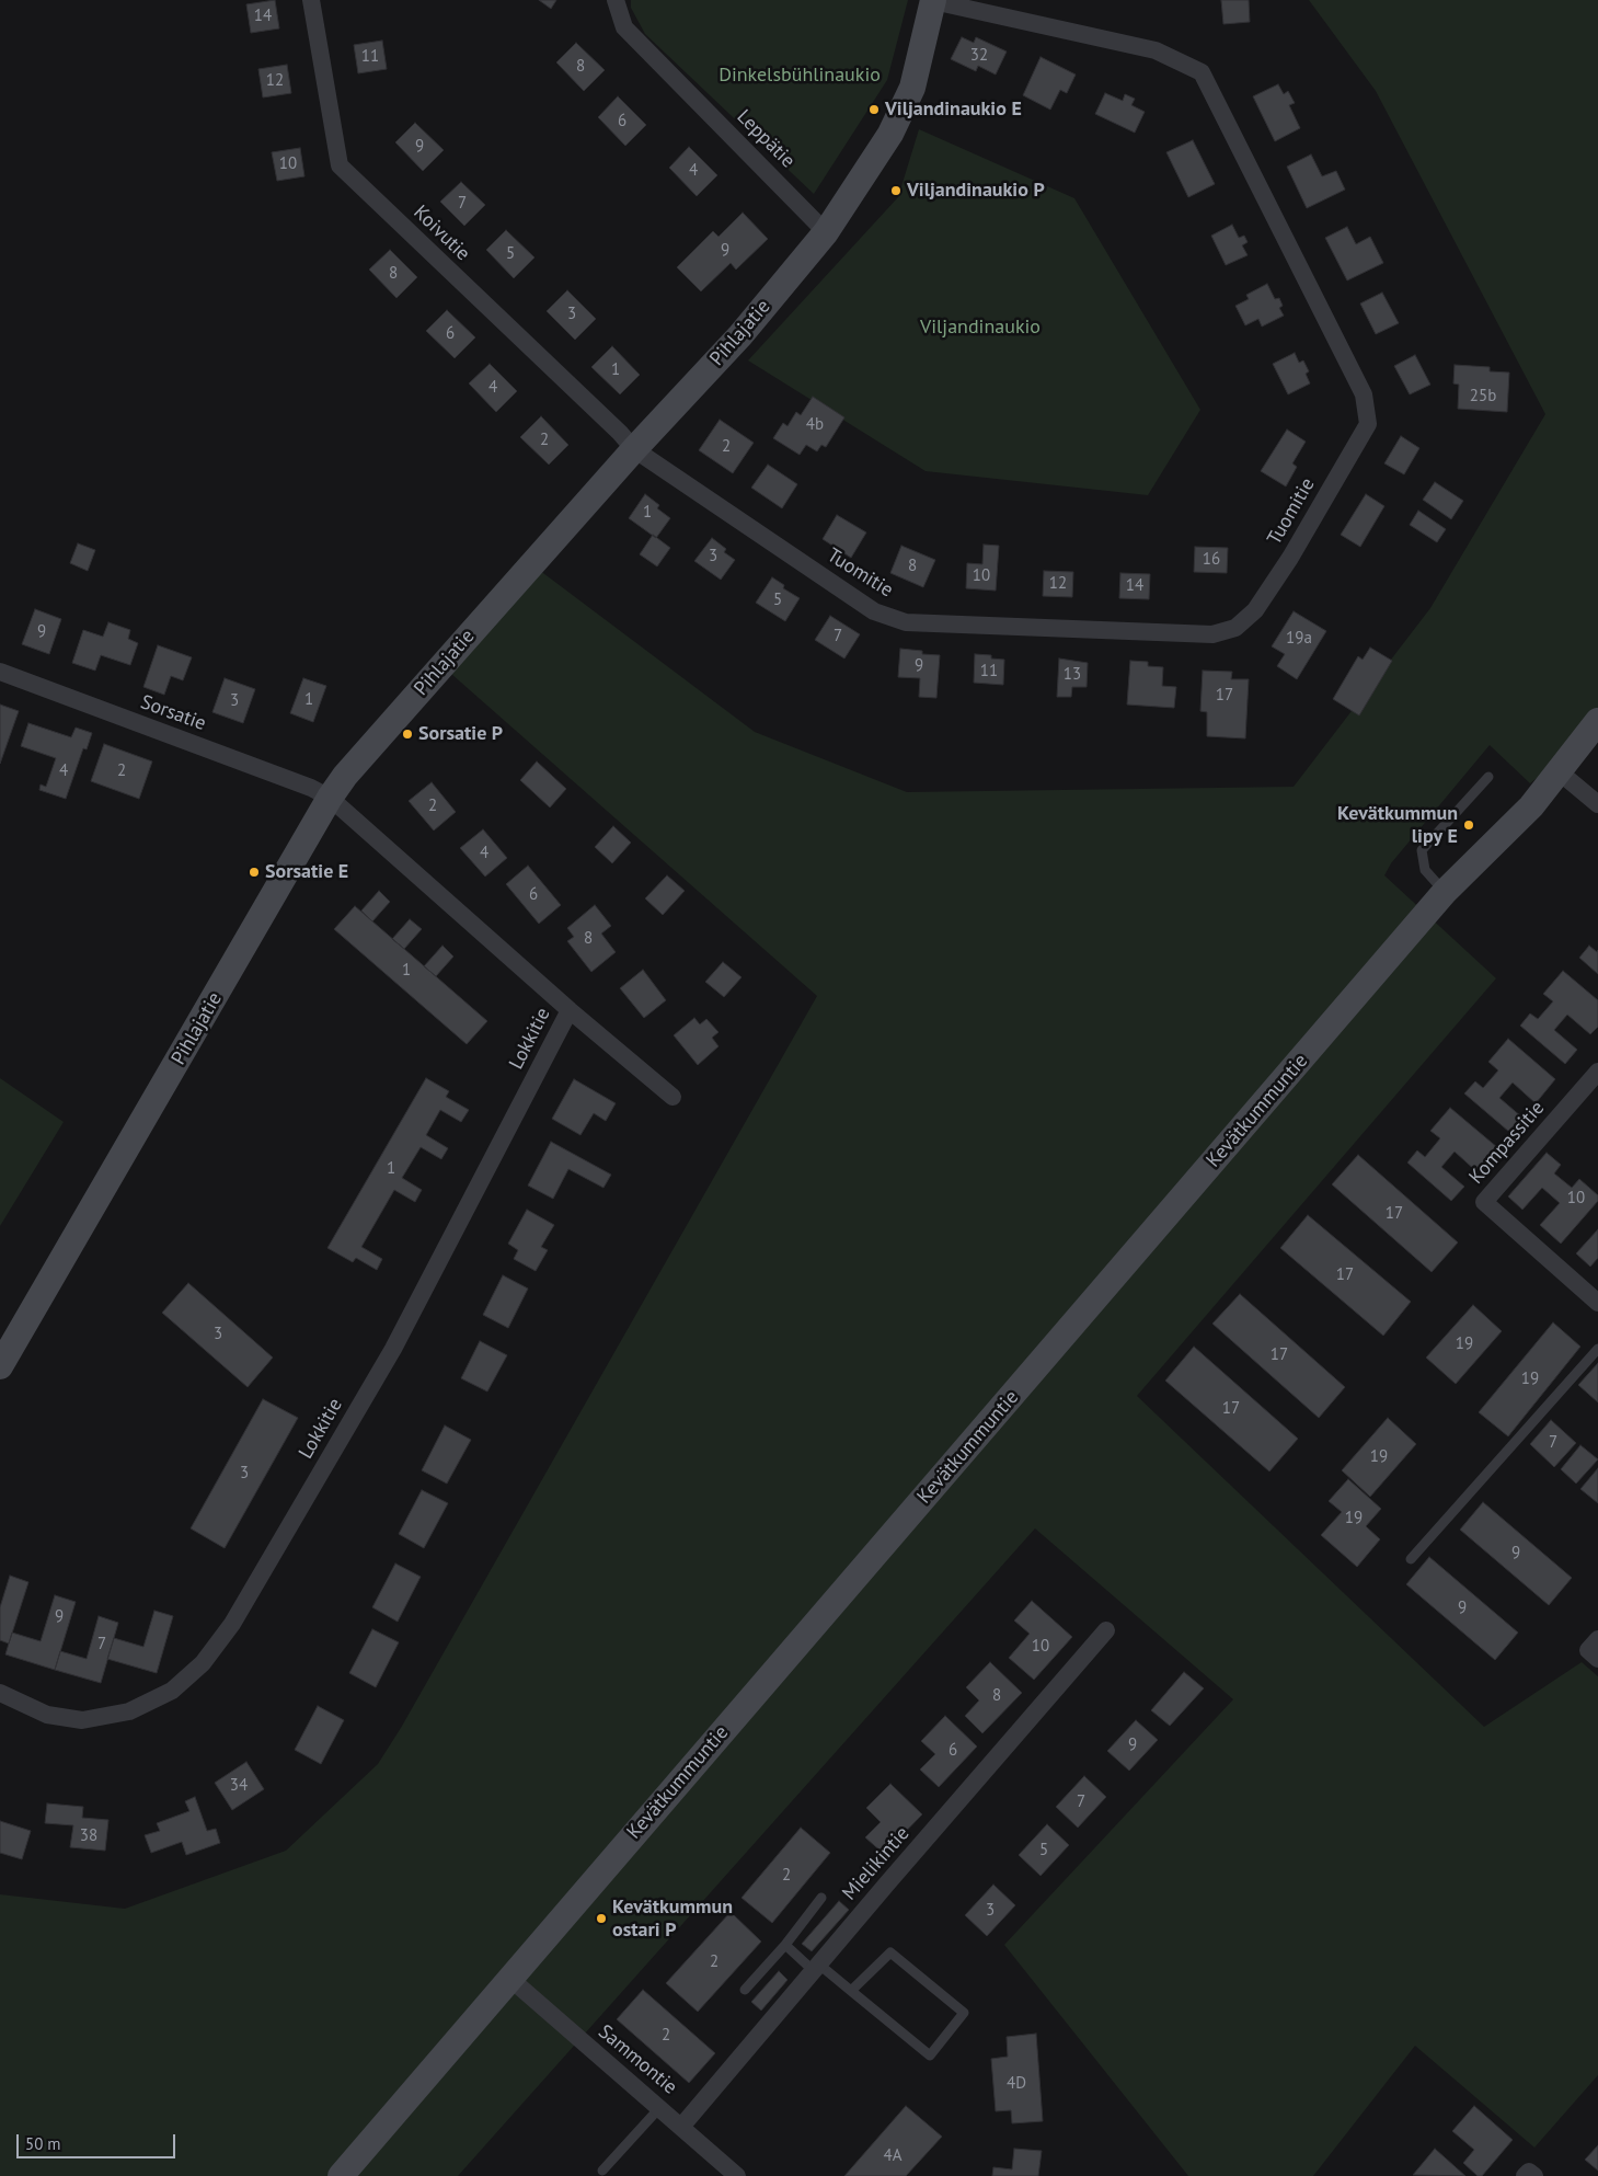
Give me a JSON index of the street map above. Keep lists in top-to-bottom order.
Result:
{
  "streets": {
    "street": [
      "Leppätie",
      "Koivutie",
      "Pihlajatie",
      "Tuomitie",
      "Sorsatie",
      "Lokkitie",
      "Kevätkummuntie",
      "Kompassitie",
      "Mielikintie",
      "Sammontie"
    ]
  },
  "crossings": [
    ["Leppätie", "Pihlajatie"],
    ["Koivutie", "Pihlajatie"],
    ["Koivutie", "Tuomitie"],
    ["Pihlajatie", "Tuomitie"],
    ["Pihlajatie", "Sorsatie"],
    ["Pihlajatie", "Lokkitie"],
    ["Sorsatie", "Lokkitie"],
    ["Kevätkummuntie", "Sammontie"],
    ["Mielikintie", "Sammontie"]
  ],
  "parks": ["Dinkelsbühlinaukio", "Viljandinaukio"],
  "places": [
    "Viljandinaukio E",
    "Viljandinaukio P",
    "Sorsatie P",
    "Kevätkummun lipy E",
    "Sorsatie E",
    "Kevätkummun ostari P"
  ],
  "house_numbers": [
    "14",
    "32",
    "11",
    "8",
    "12",
    "6",
    "9",
    "10",
    "4",
    "7",
    "9",
    "5",
    "8",
    "3",
    "6",
    "1",
    "4",
    "25b",
    "4b",
    "2",
    "2",
    "1",
    "3",
    "16",
    "8",
    "10",
    "12",
    "14",
    "5",
    "9",
    "7",
    "19a",
    "9",
    "11",
    "13",
    "17",
    "1",
    "3",
    "4",
    "2",
    "2",
    "4",
    "6",
    "8",
    "1",
    "1",
    "10",
    "17",
    "17",
    "3",
    "19",
    "17",
    "19",
    "17",
    "7",
    "19",
    "3",
    "19",
    "9",
    "9",
    "9",
    "7",
    "10",
    "8",
    "9",
    "6",
    "34",
    "7",
    "38",
    "5",
    "2",
    "3",
    "2",
    "2",
    "4D",
    "4A"
  ],
  "scale_bar": "50 m"
}
